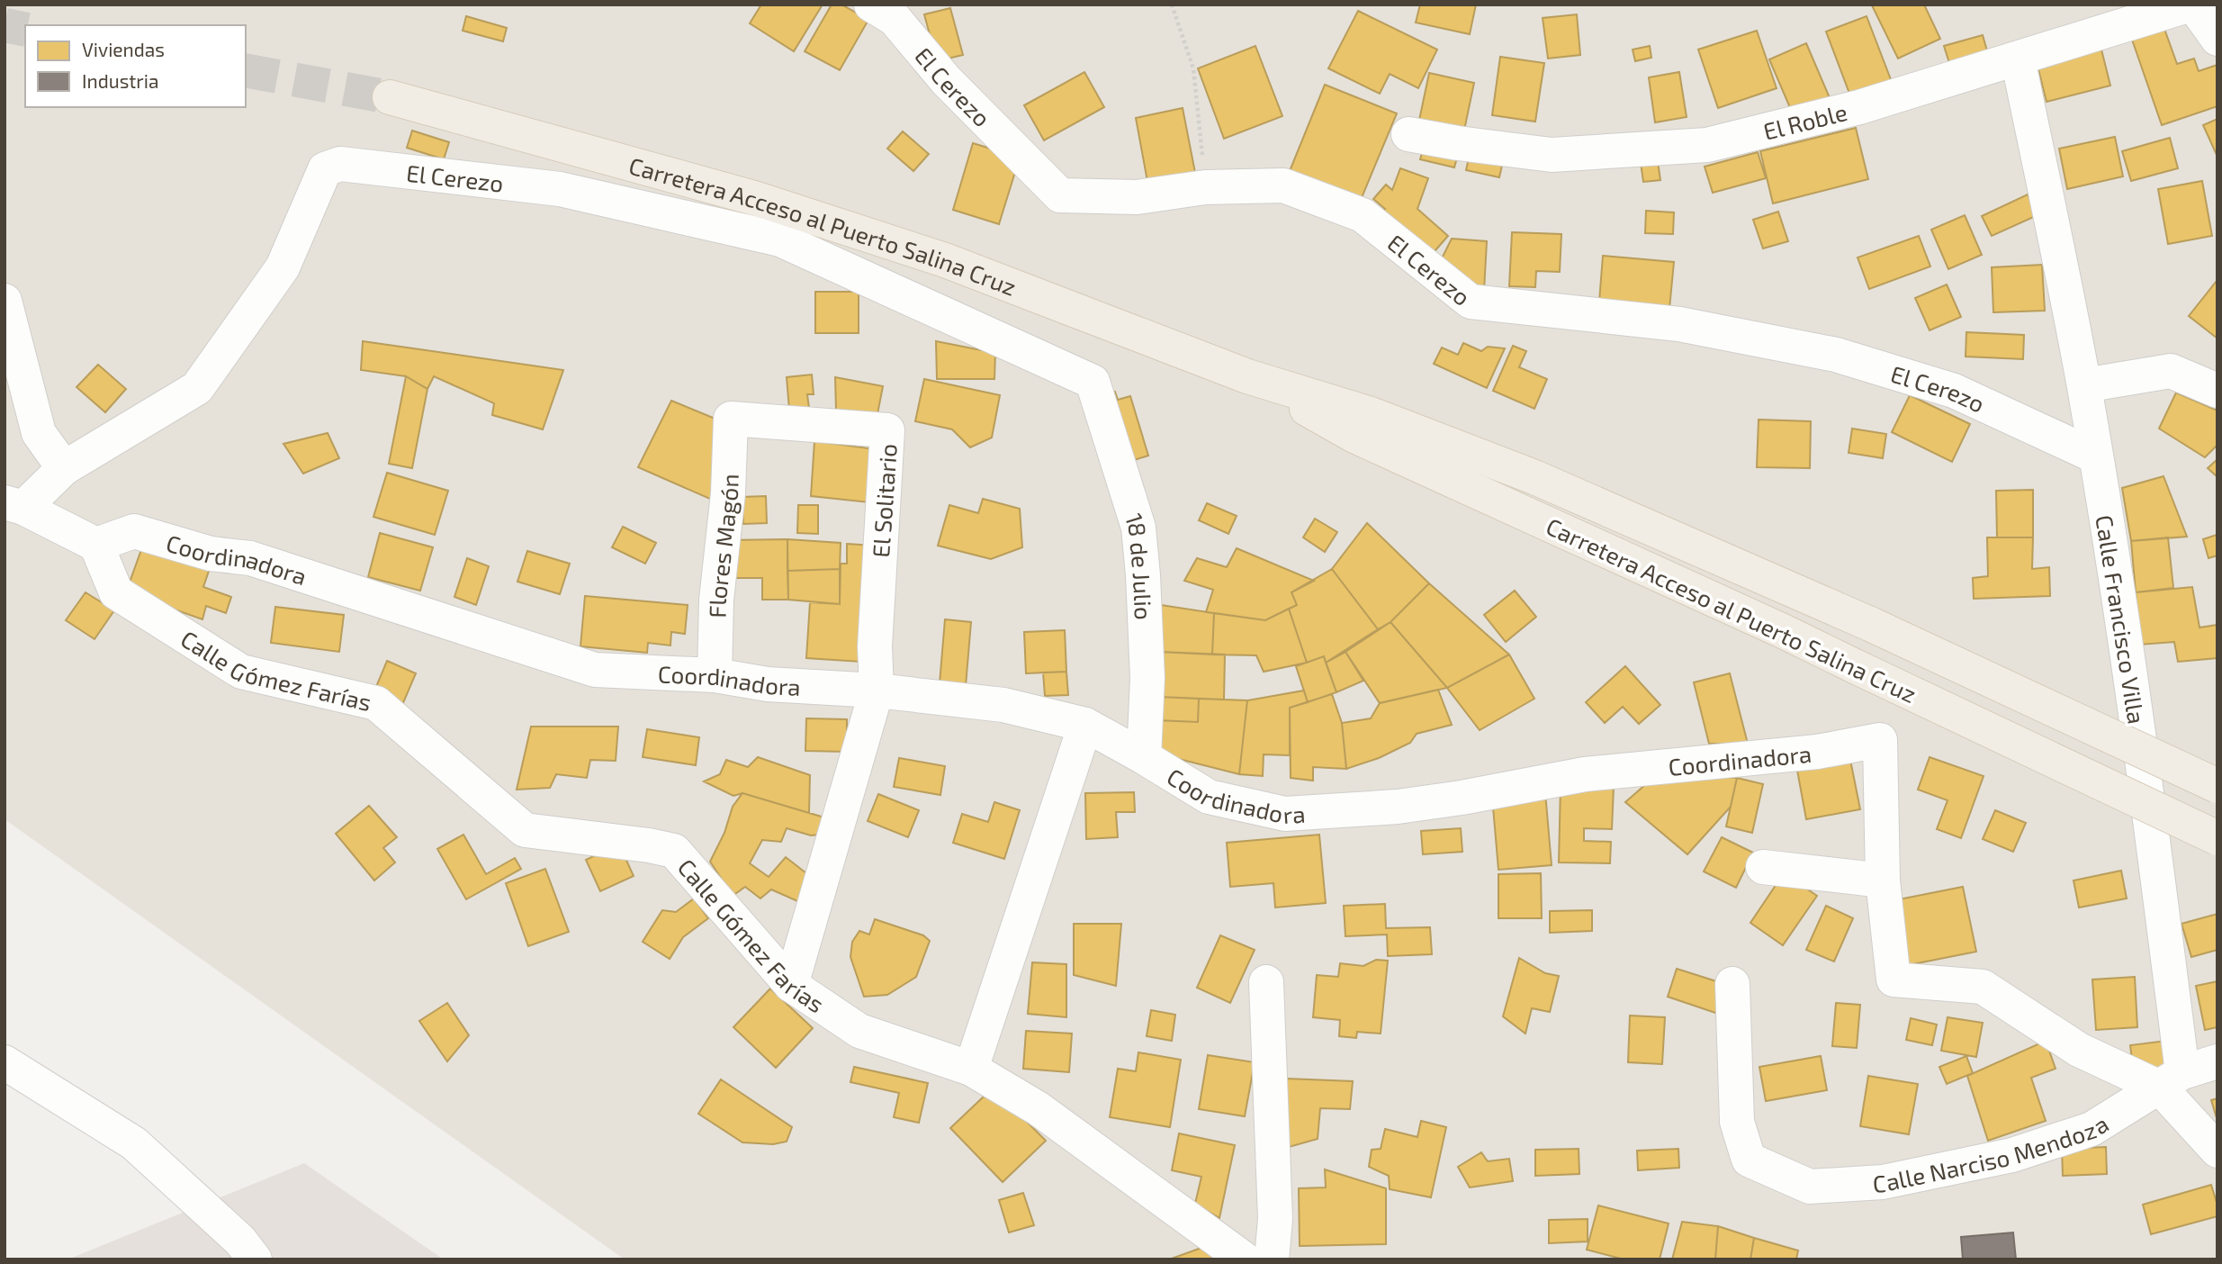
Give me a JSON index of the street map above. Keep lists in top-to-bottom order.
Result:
{
  "streets": {
    "main road": ["Carretera Acceso al Puerto Salina Cruz"],
    "street": [
      "El Cerezo",
      "El Roble",
      "El Solitario",
      "Flores Magón",
      "Coordinadora",
      "18 de Julio",
      "Calle Francisco Villa",
      "Calle Gómez Farías",
      "Calle Narciso Mendoza"
    ]
  },
  "crossings": [
    ["El Cerezo", "18 de Julio"],
    ["El Cerezo", "Calle Francisco Villa"],
    ["El Roble", "Calle Francisco Villa"],
    ["El Solitario", "Flores Magón"],
    ["El Solitario", "Coordinadora"],
    ["Flores Magón", "Coordinadora"],
    ["Coordinadora", "18 de Julio"],
    ["Coordinadora", "Calle Francisco Villa"],
    ["Coordinadora", "Calle Gómez Farías"],
    ["Coordinadora", "Calle Narciso Mendoza"],
    ["Calle Francisco Villa", "Calle Narciso Mendoza"]
  ],
  "legend": ["Viviendas", "Industria"]
}
